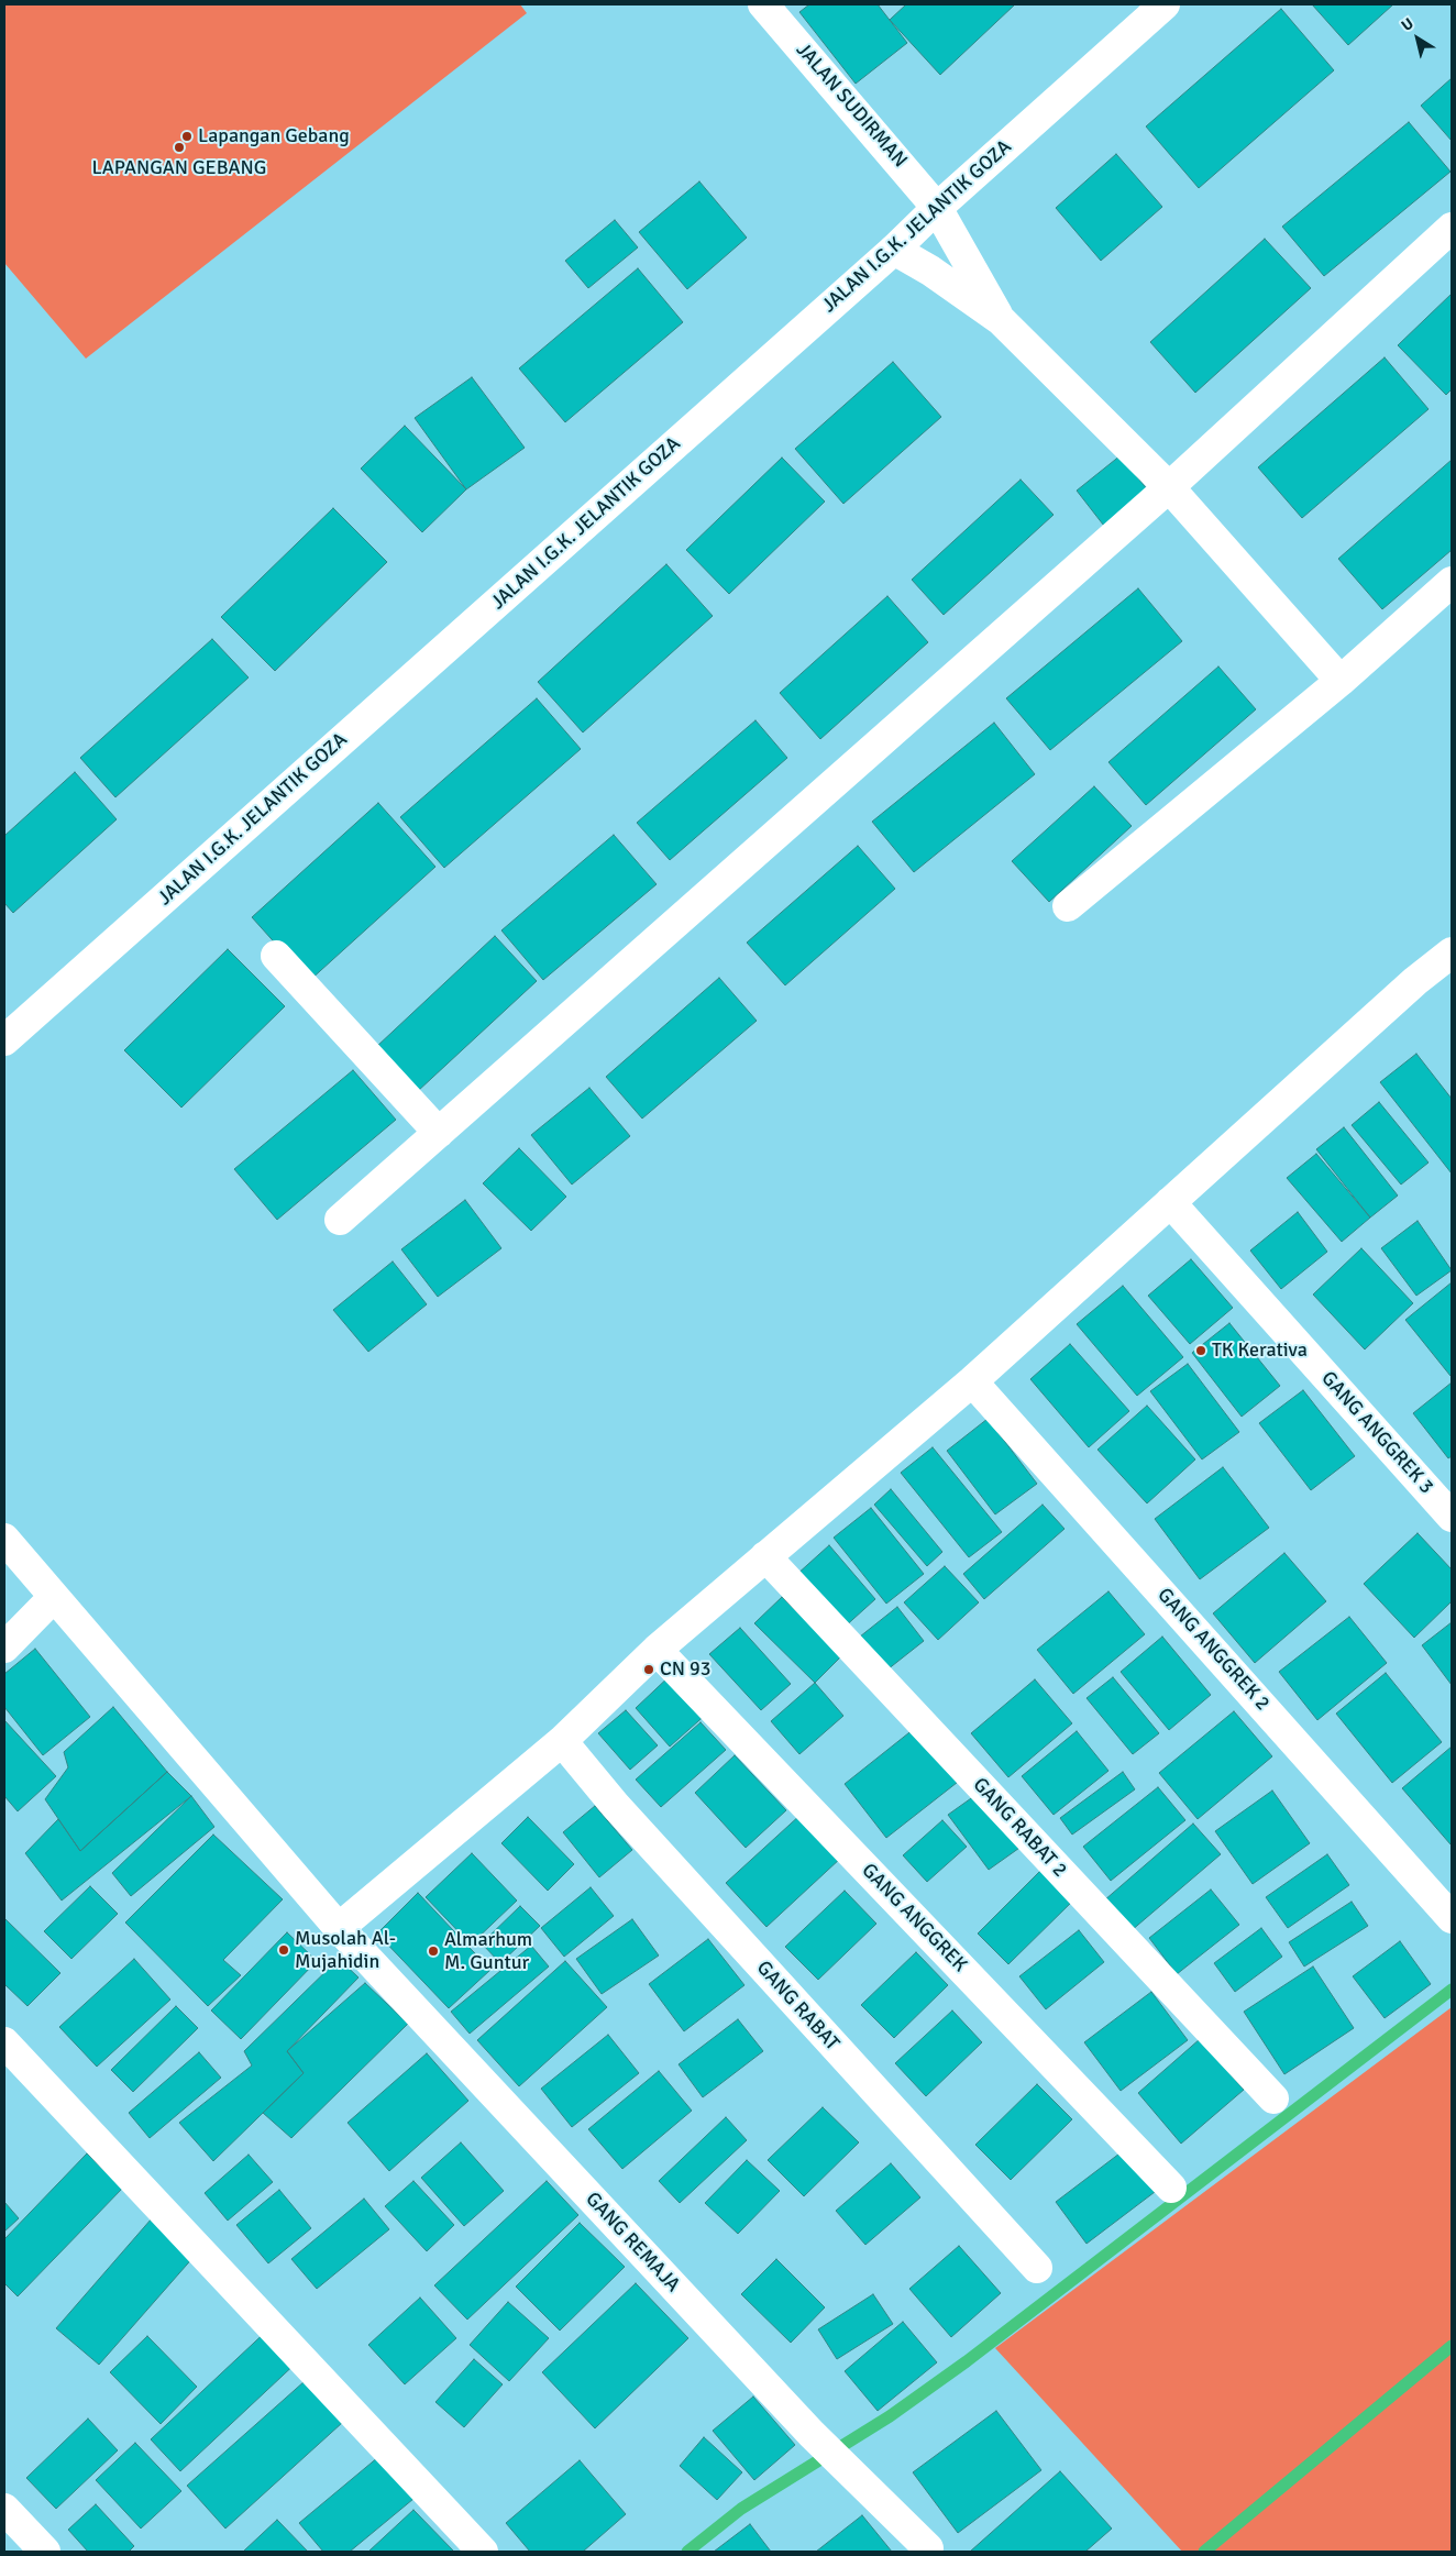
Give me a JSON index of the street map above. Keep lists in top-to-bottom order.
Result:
{
  "streets": {
    "street": [
      "JALAN SUDIRMAN",
      "JALAN I.G.K. JELANTIK GOZA",
      "GANG ANGGREK 3",
      "GANG ANGGREK 2",
      "GANG RABAT 2",
      "GANG ANGGREK",
      "GANG RABAT",
      "GANG REMAJA"
    ]
  },
  "crossings": [
    ["JALAN SUDIRMAN", "JALAN I.G.K. JELANTIK GOZA"]
  ],
  "places": [
    "Lapangan Gebang",
    "LAPANGAN GEBANG",
    "TK Kerativa",
    "CN 93",
    "Musolah Al- Mujahidin",
    "Almarhum M. Guntur"
  ],
  "north": "top left"
}
